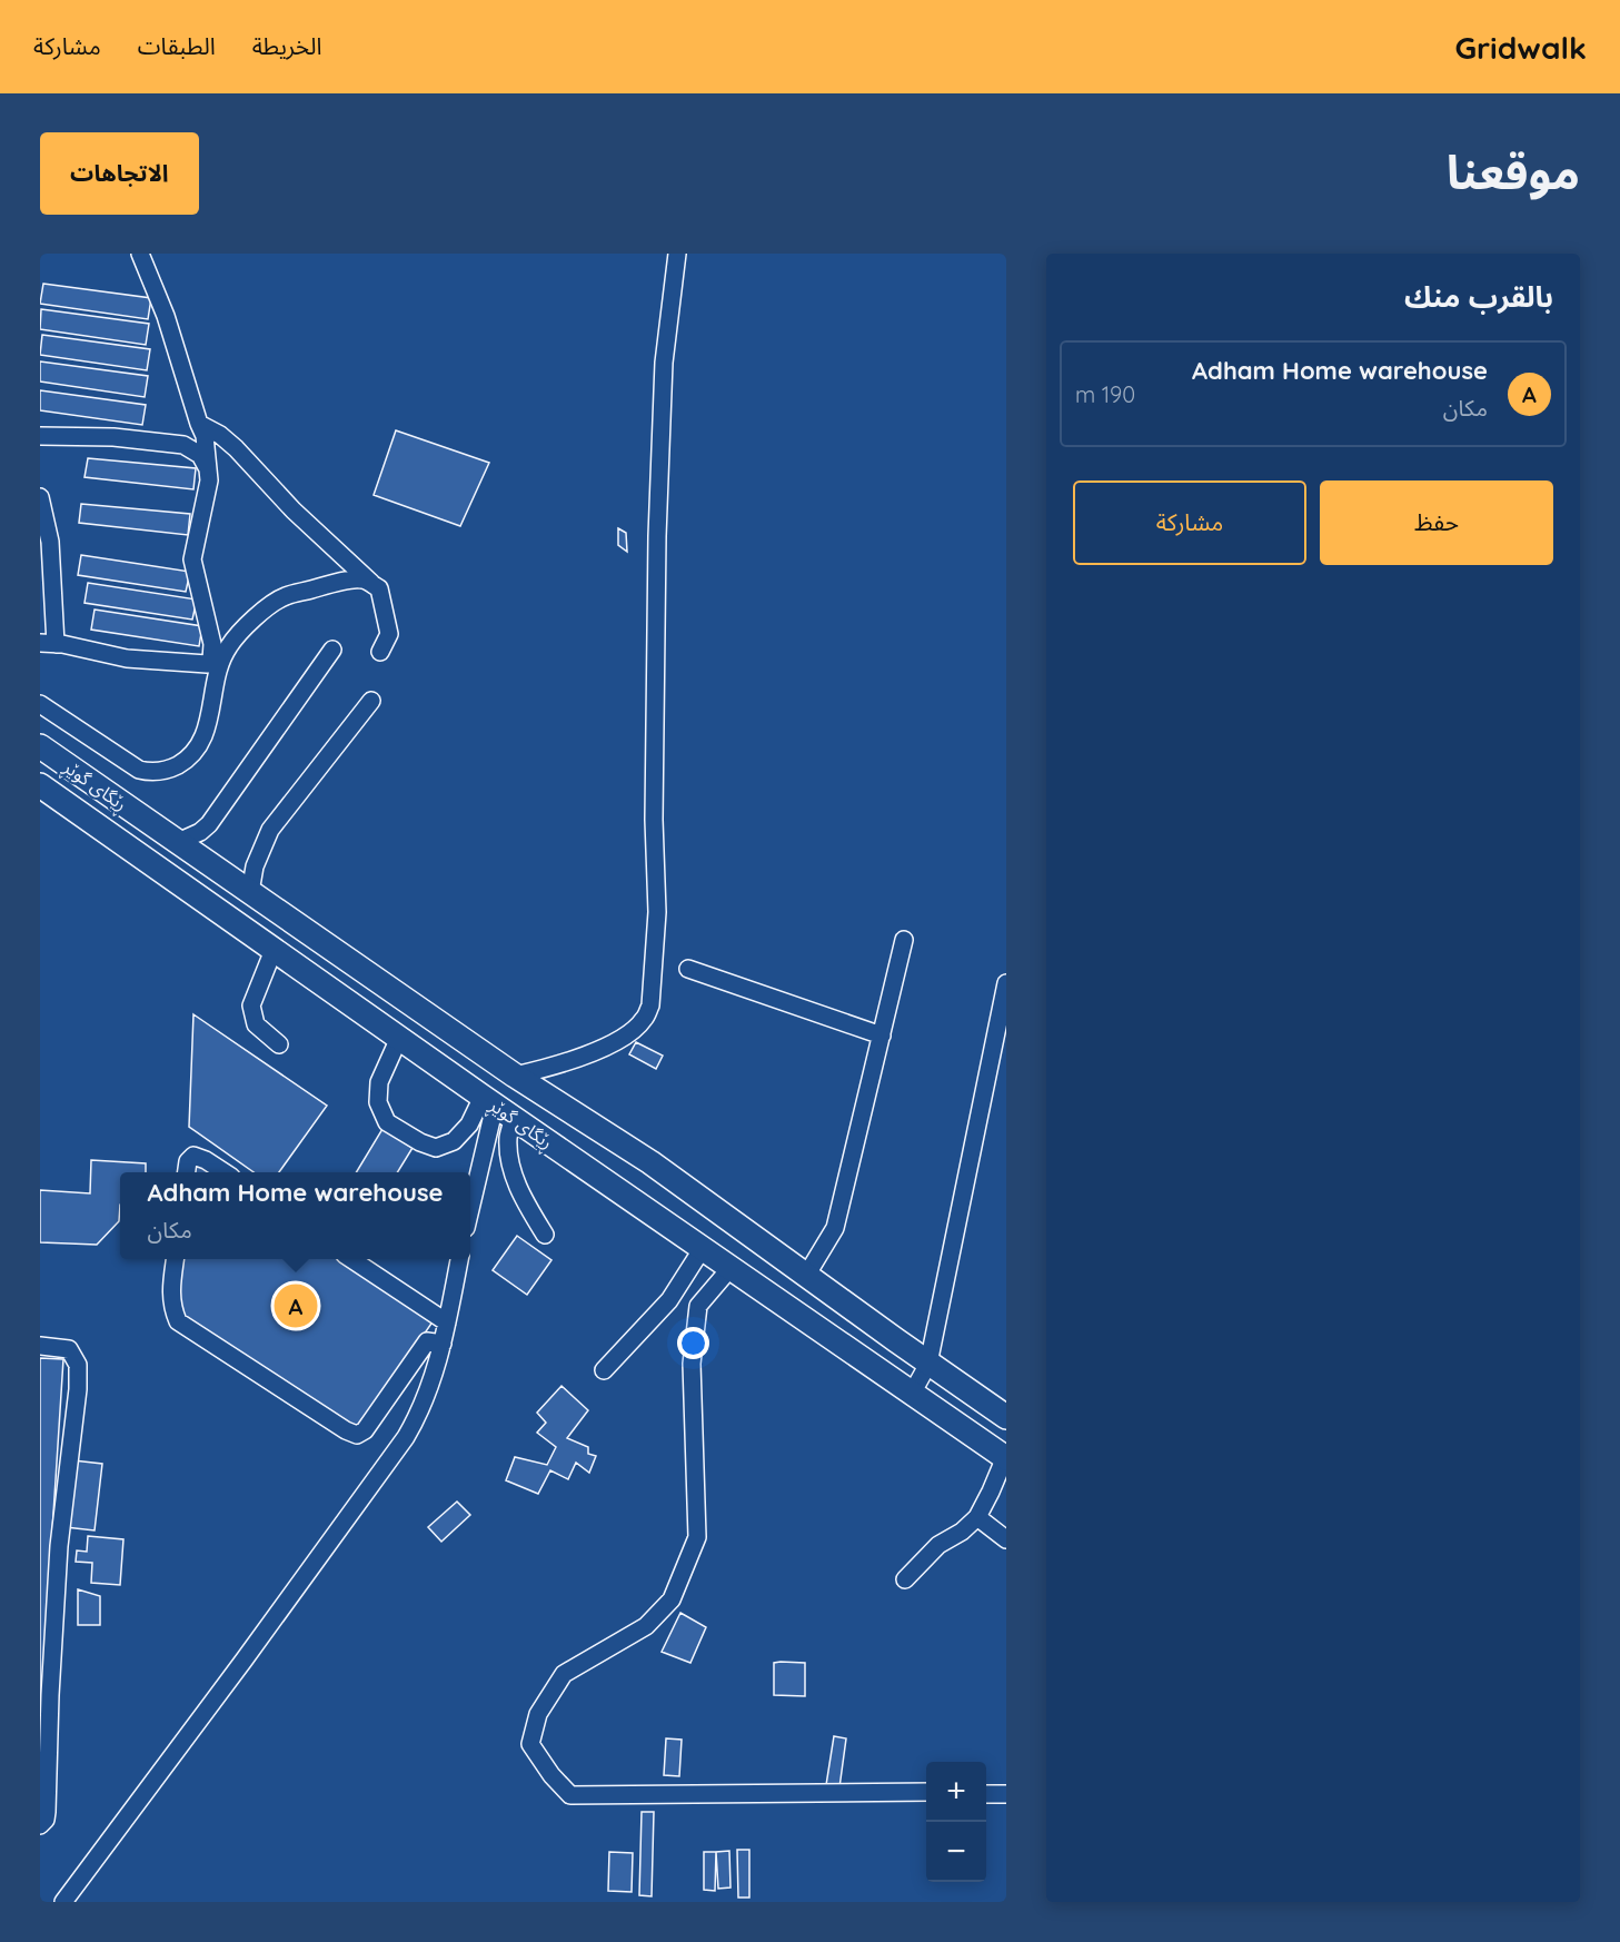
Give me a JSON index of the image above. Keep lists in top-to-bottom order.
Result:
{
  "streets": {
    "highway": ["ڕێگای گوێڕ"]
  },
  "page": {
    "header": "Gridwalk",
    "nav": ["الخريطة", "الطبقات", "مشاركة"],
    "title": "موقعنا",
    "buttons": [
      "الاتجاهات",
      ["حفظ", "مشاركة"]
    ],
    "heading": "بالقرب منك",
    "list": [
      {
        "mark": "A",
        "name": "Adham Home warehouse",
        "note": "مكان",
        "value": "190 m"
      }
    ],
    "popup": ["Adham Home warehouse", "مكان"],
    "pins": "A",
    "map_buttons": ["+", "−"]
  }
}
